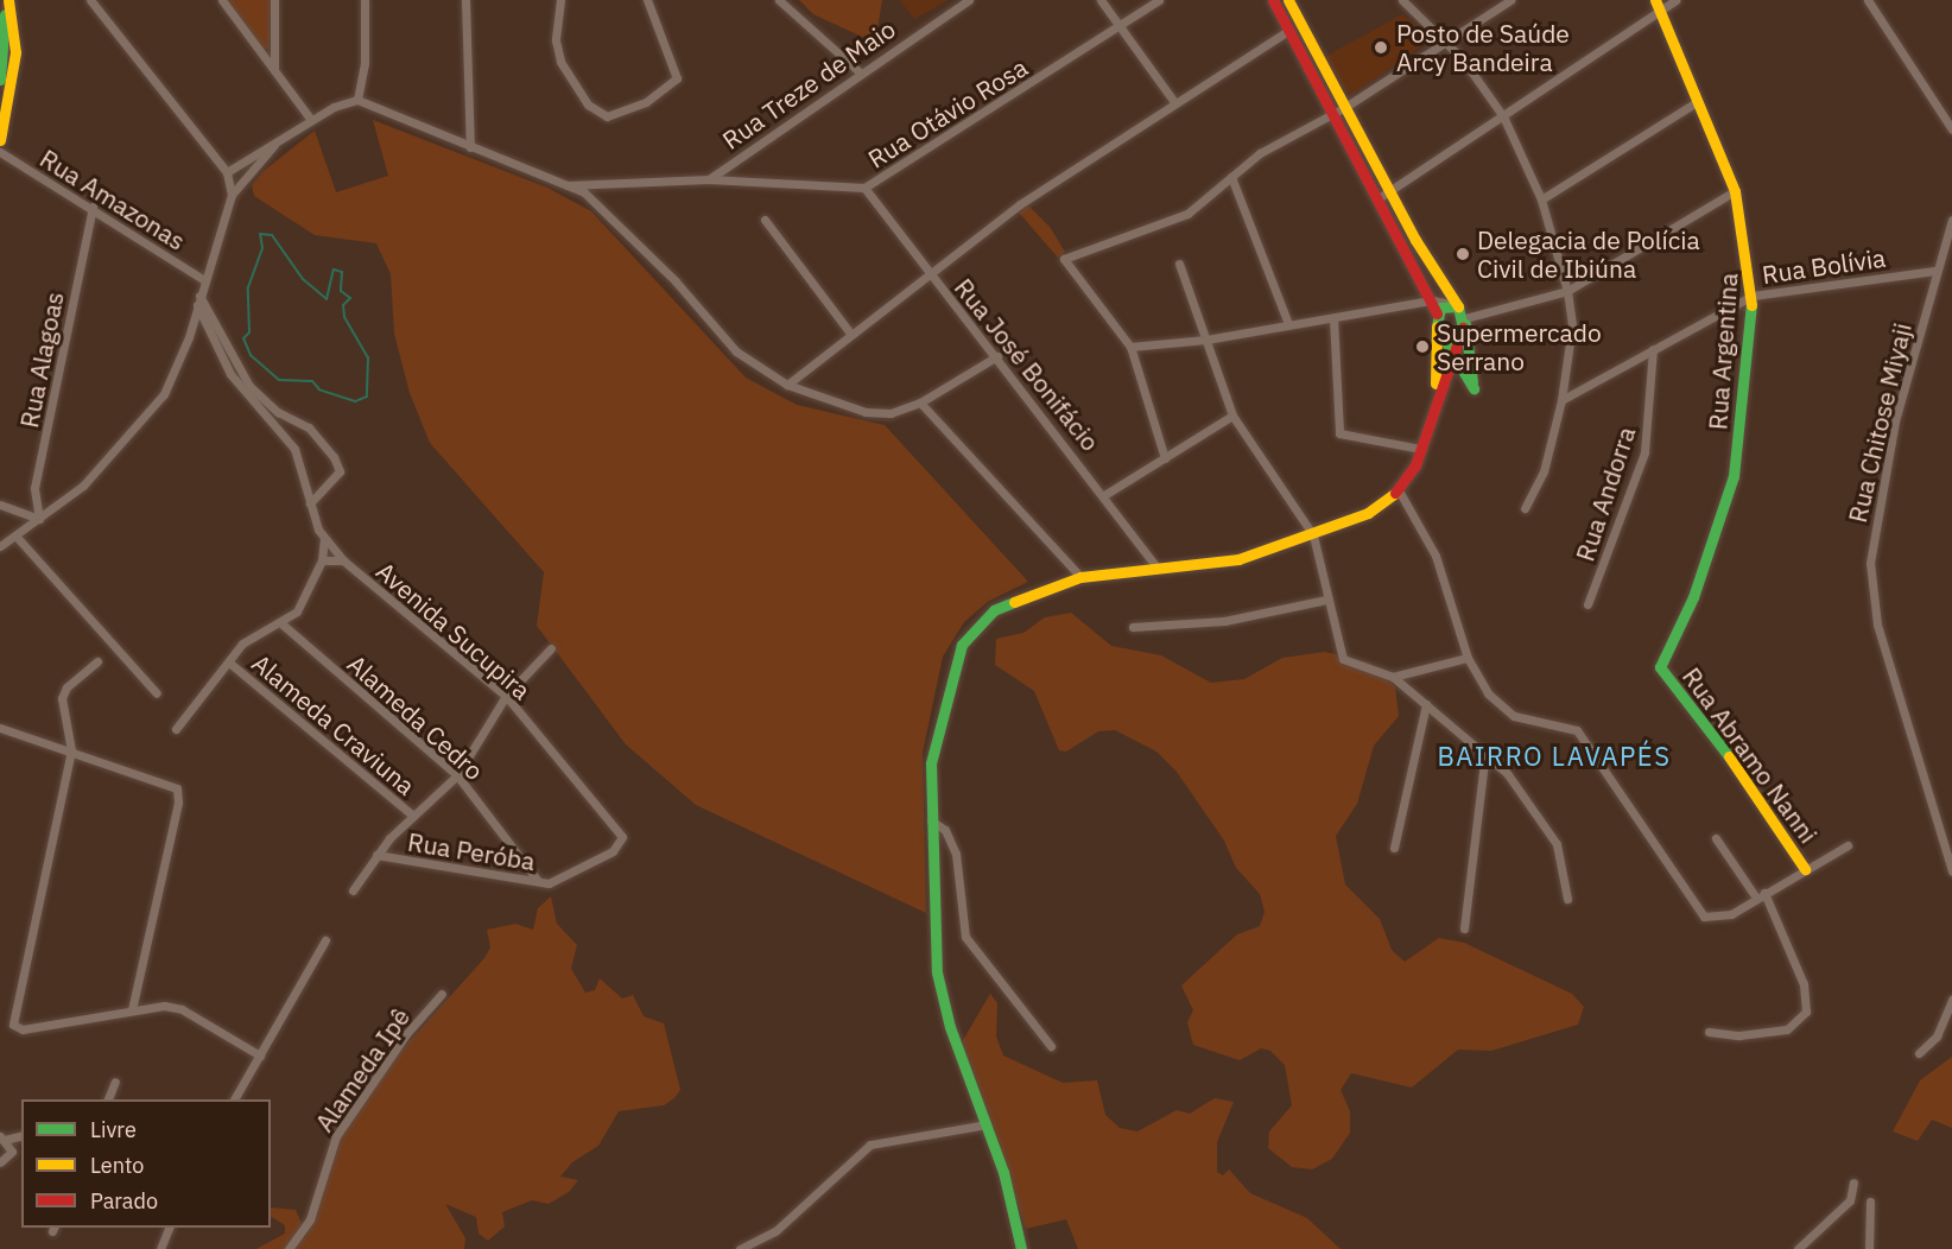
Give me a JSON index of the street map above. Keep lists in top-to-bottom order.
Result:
{
  "streets": {
    "main road": ["Rua Argentina", "Rua Abramo Nanni"],
    "street": [
      "Rua Treze de Maio",
      "Rua Otávio Rosa",
      "Rua Amazonas",
      "Rua Bolívia",
      "Rua Alagoas",
      "Rua José Bonifácio",
      "Rua Chitose Miyaji",
      "Rua Andorra",
      "Avenida Sucupira",
      "Alameda Cedro",
      "Alameda Craviuna",
      "Rua Peróba",
      "Alameda Ipê"
    ]
  },
  "crossings": [
    ["Rua Treze de Maio", "Rua Otávio Rosa"],
    ["Rua Otávio Rosa", "Rua José Bonifácio"],
    ["Rua Amazonas", "Rua Alagoas"],
    ["Rua Bolívia", "Rua Argentina"],
    ["Rua Bolívia", "Rua Chitose Miyaji"],
    ["Rua Bolívia", "Rua Andorra"],
    ["Rua Argentina", "Rua Abramo Nanni"],
    ["Avenida Sucupira", "Rua Peróba"],
    ["Alameda Cedro", "Rua Peróba"]
  ],
  "districts": ["BAIRRO LAVAPÉS"],
  "places": ["Posto de Saúde Arcy Bandeira", "Delegacia de Polícia Civil de Ibiúna", "Supermercado Serrano"],
  "legend": ["Livre", "Lento", "Parado"]
}
